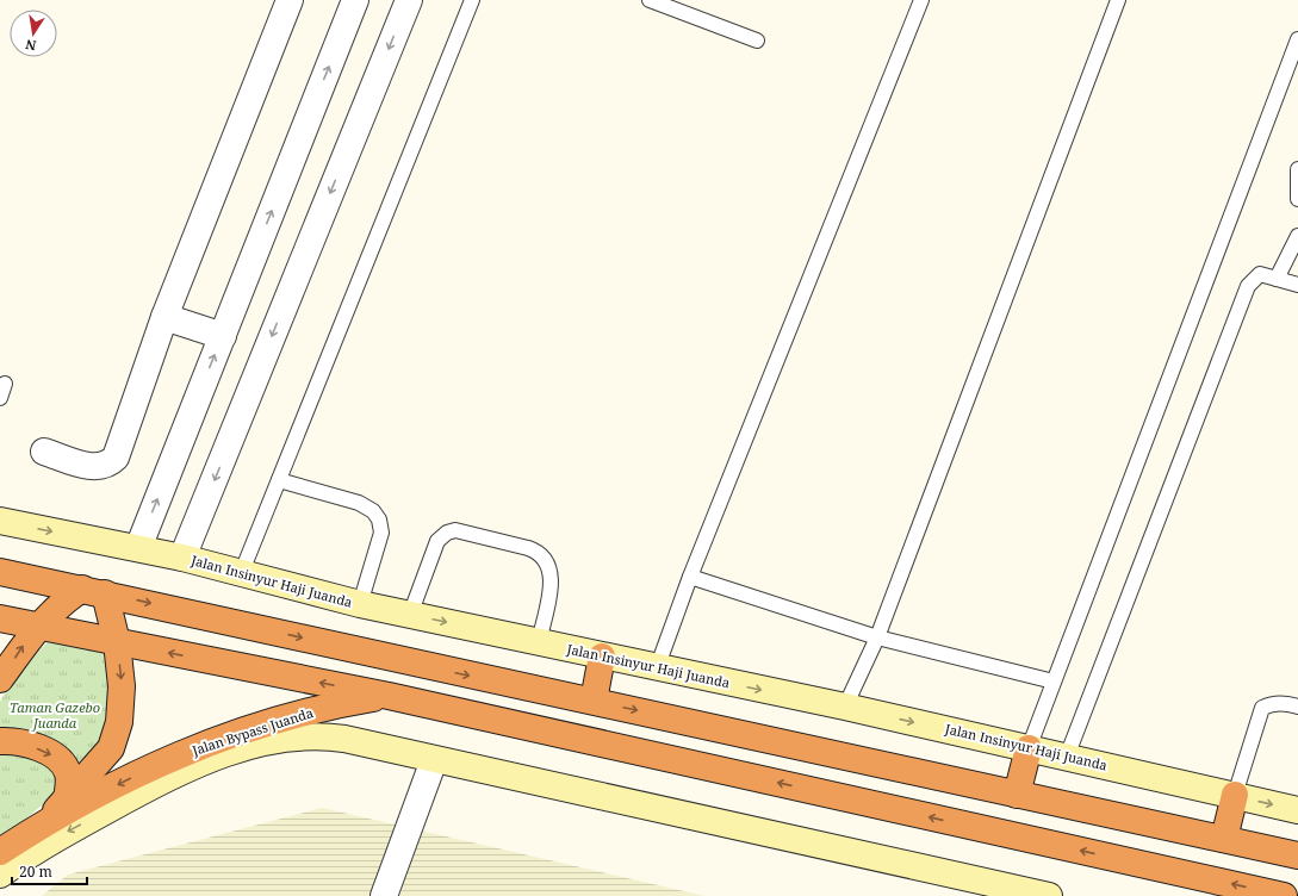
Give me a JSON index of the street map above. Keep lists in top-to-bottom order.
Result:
{
  "streets": {
    "highway": ["Jalan Bypass Juanda"],
    "street": ["Jalan Insinyur Haji Juanda"]
  },
  "parks": ["Taman Gazebo Juanda"],
  "scale_bar": "20 m",
  "north": "bottom"
}
